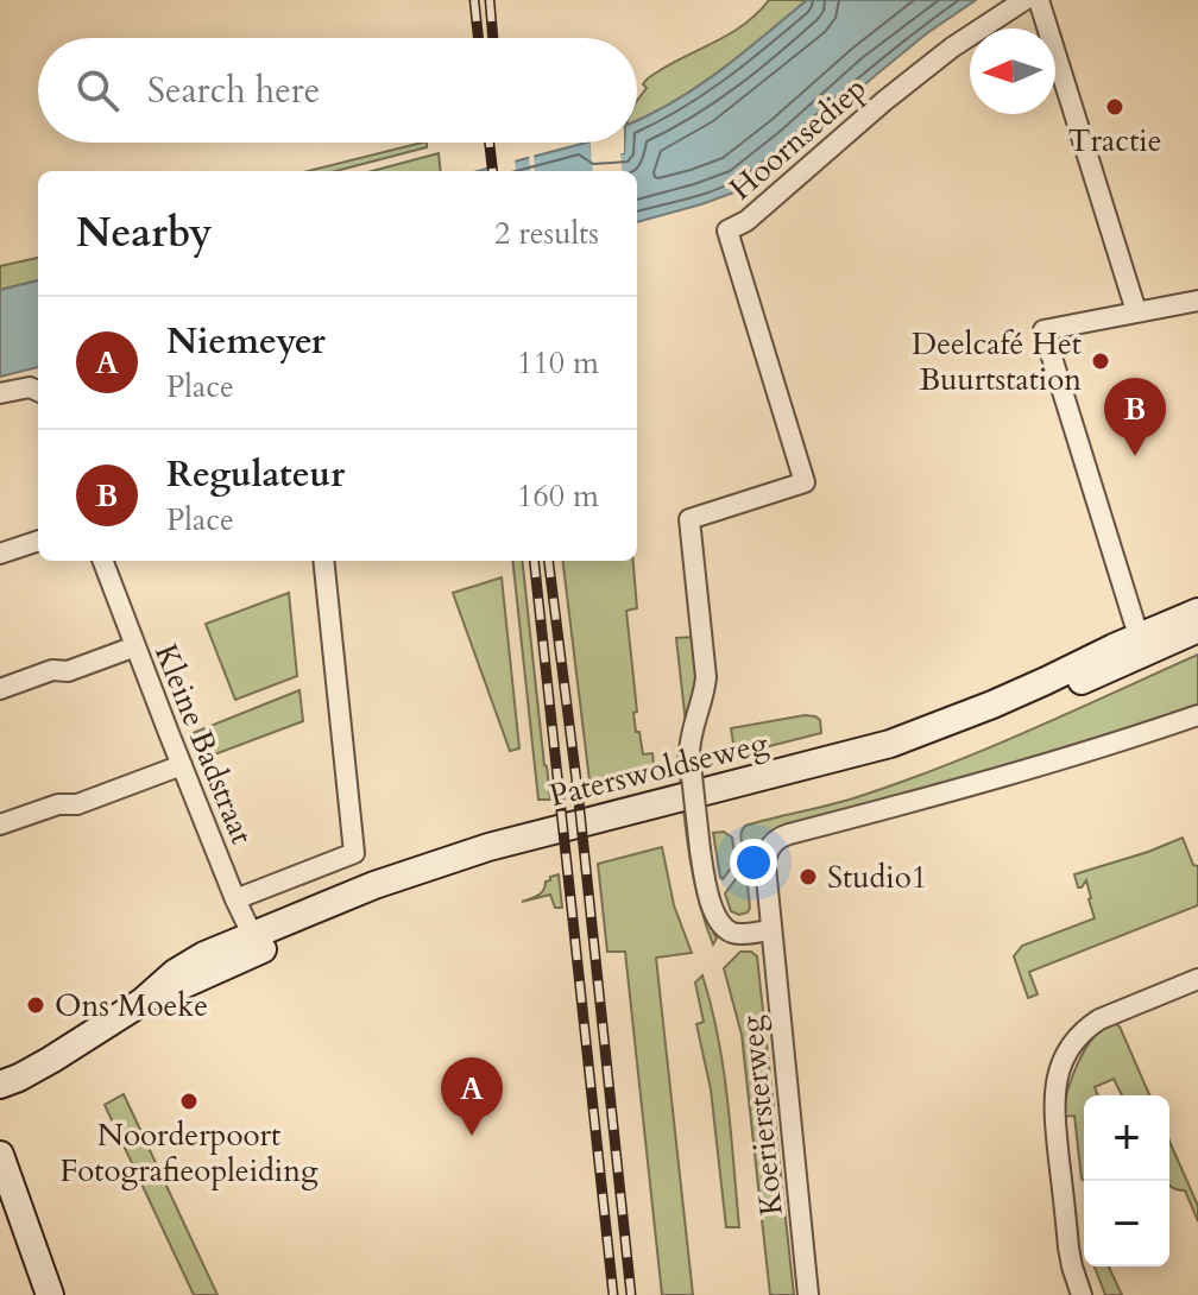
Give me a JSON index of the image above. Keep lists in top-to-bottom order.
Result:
{
  "streets": {
    "main road": ["Paterswoldseweg"],
    "street": ["Hoornsediep", "Kleine Badstraat", "Koeriersterweg"]
  },
  "crossings": [
    ["Hoornsediep", "Koeriersterweg"],
    ["Kleine Badstraat", "Paterswoldseweg"]
  ],
  "places": [
    "Tractie",
    "Deelcafé Het Buurtstation",
    "Studio1",
    "Ons Moeke",
    "Noorderpoort Fotografieopleiding"
  ],
  "north": "left",
  "page": {
    "search": "Search here",
    "heading": ["Nearby", "2 results"],
    "list": [
      {
        "mark": "A",
        "name": "Niemeyer",
        "note": "Place",
        "value": "110 m"
      },
      {
        "mark": "B",
        "name": "Regulateur",
        "note": "Place",
        "value": "160 m"
      }
    ],
    "pins": ["B", "A"],
    "map_buttons": ["+", "−"]
  }
}
